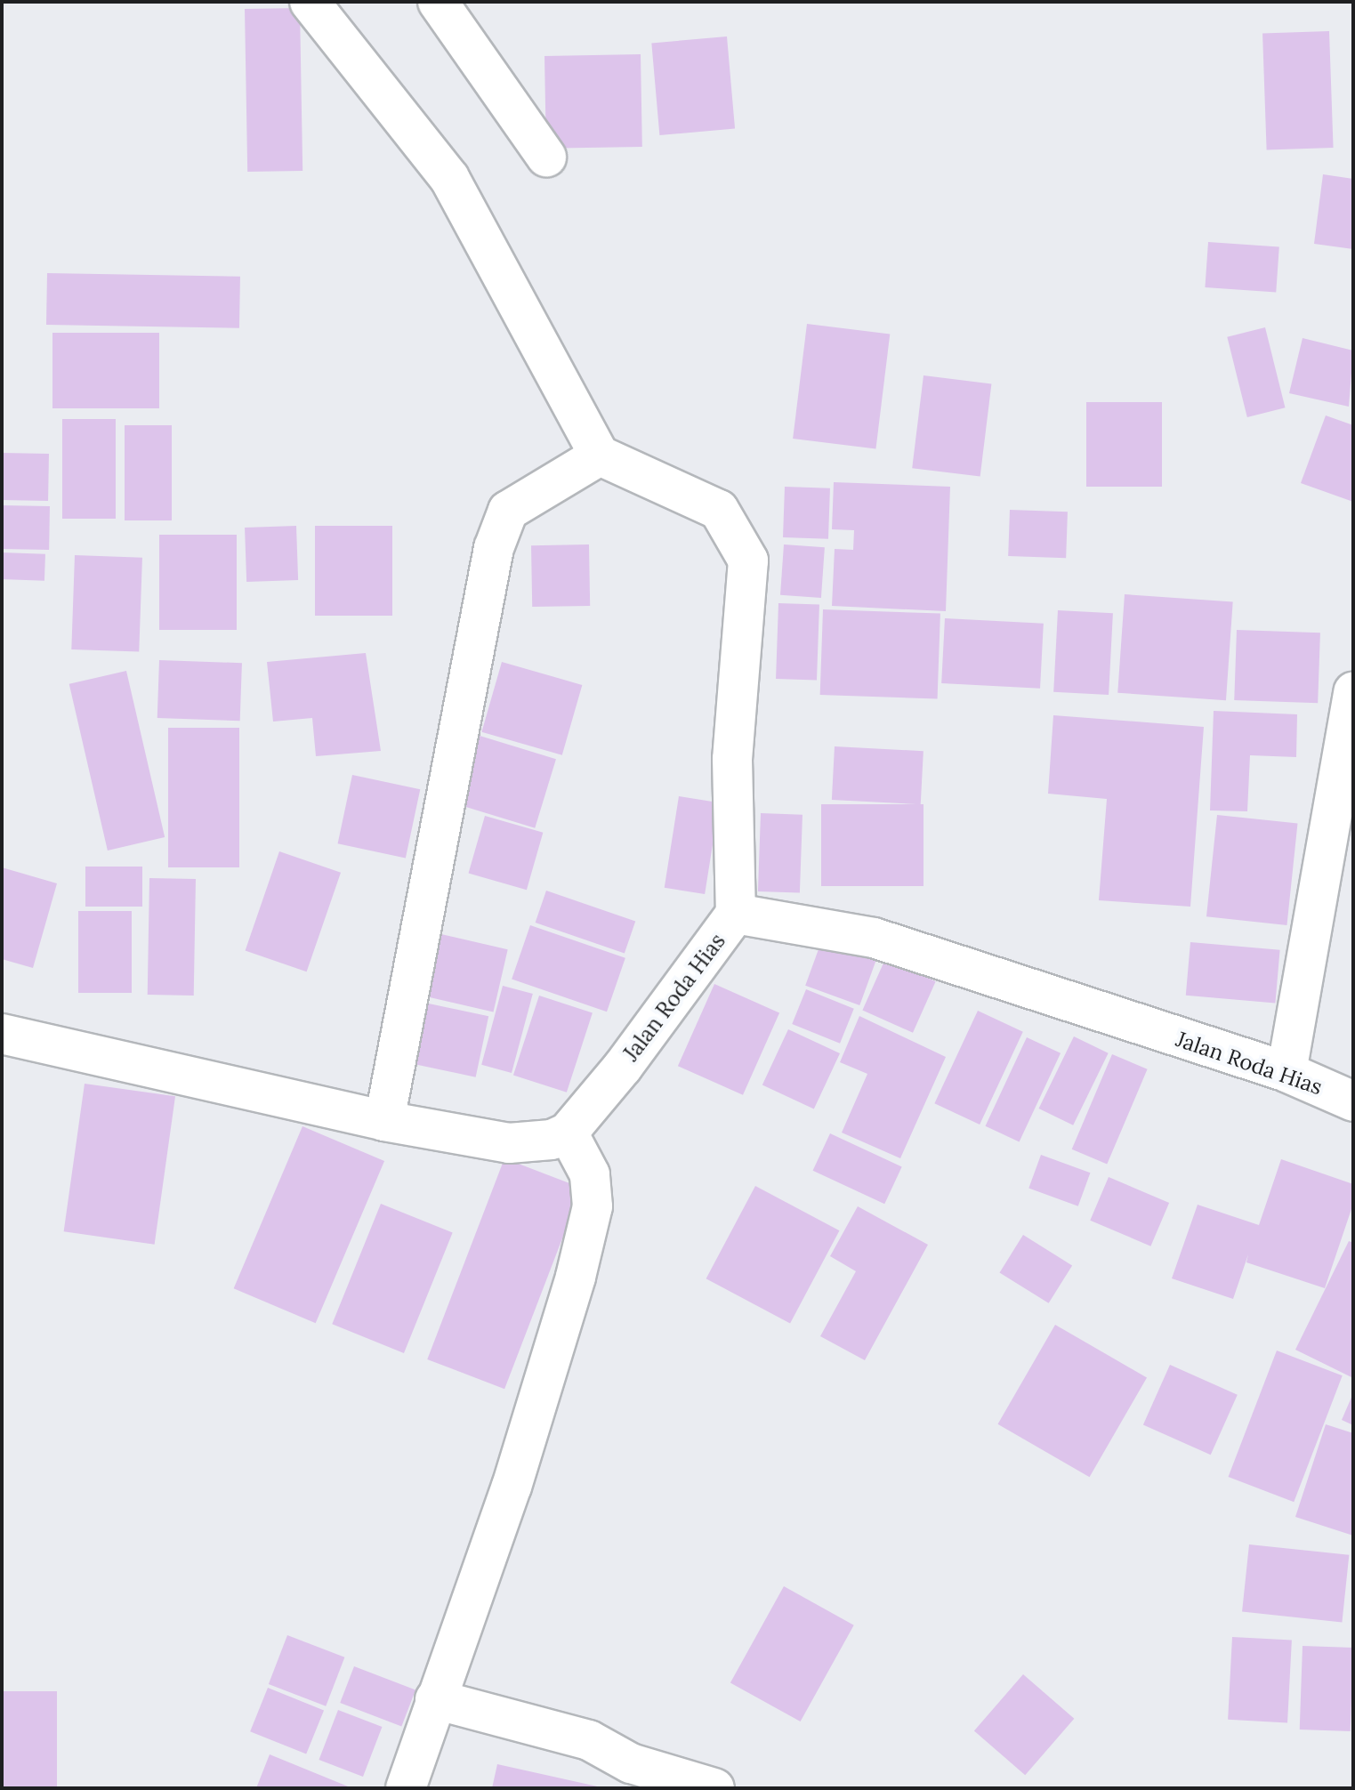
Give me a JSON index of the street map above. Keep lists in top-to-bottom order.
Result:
{
  "streets": {
    "street": ["Jalan Roda Hias"]
  }
}
